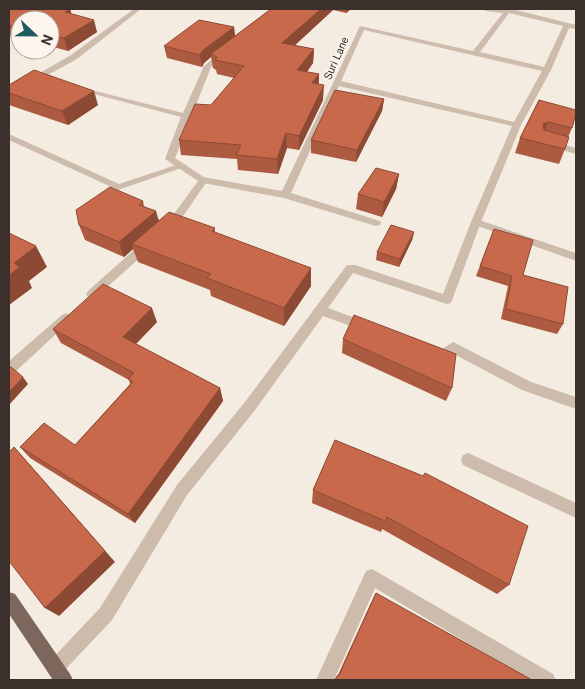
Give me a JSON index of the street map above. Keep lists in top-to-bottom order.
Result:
{
  "streets": {
    "street": ["Suri Lane"]
  },
  "north": "right"
}
